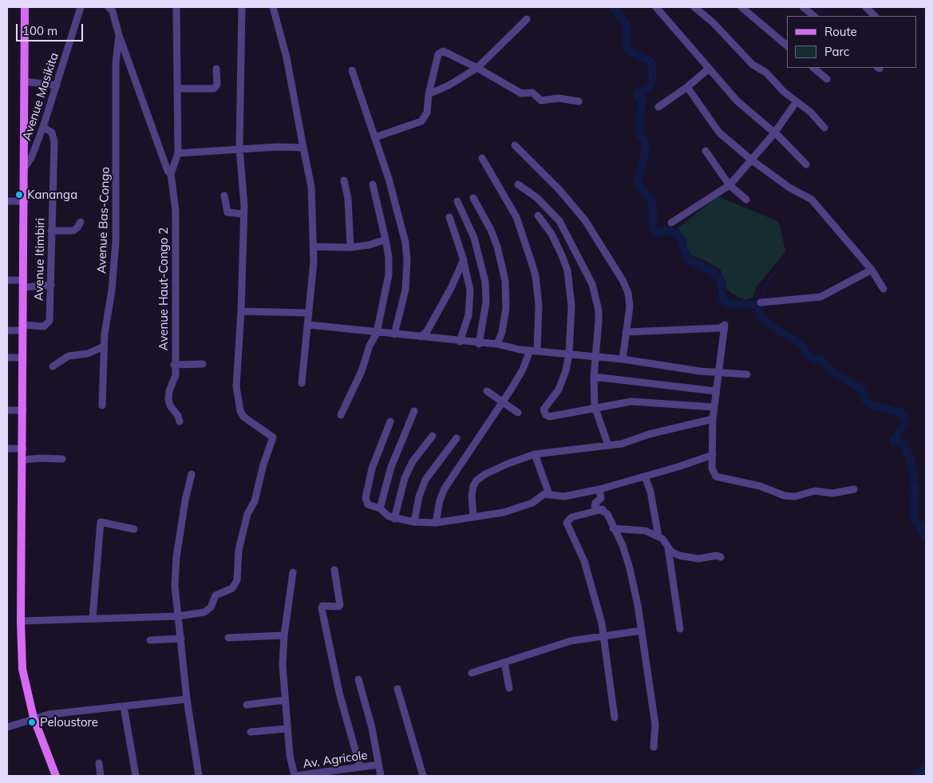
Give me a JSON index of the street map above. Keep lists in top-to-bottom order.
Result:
{
  "streets": {
    "street": [
      "Avenue Masikita",
      "Avenue Bas-Congo",
      "Avenue Itimbiri",
      "Avenue Haut-Congo 2",
      "Av. Agricole"
    ]
  },
  "crossings": [
    ["Avenue Masikita", "Avenue Itimbiri"]
  ],
  "places": ["Kananga", "Peloustore"],
  "legend": ["Route", "Parc"],
  "scale_bar": "100 m"
}
